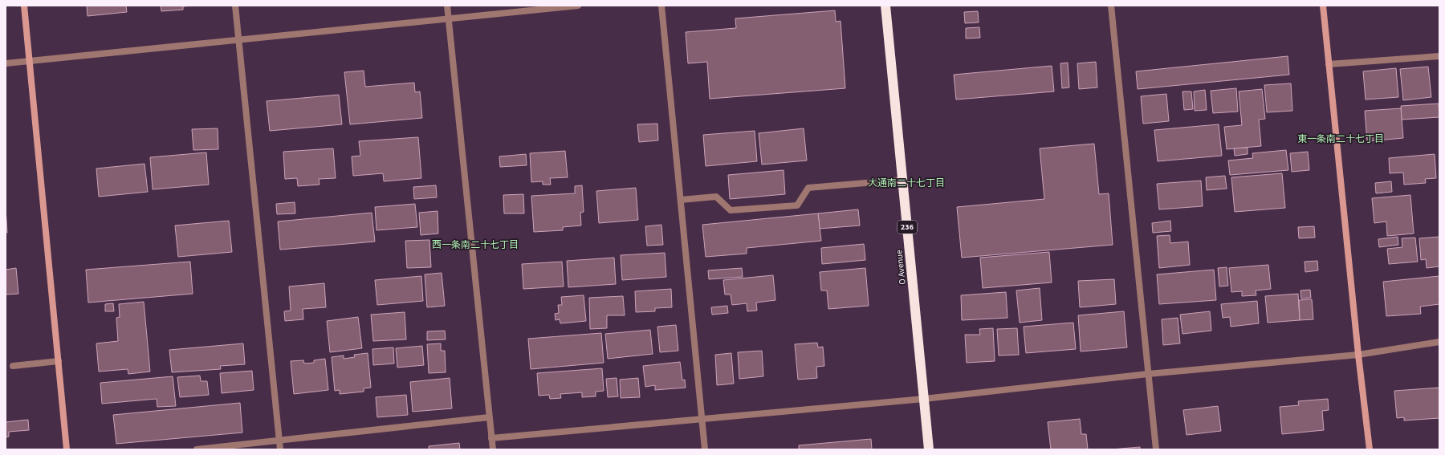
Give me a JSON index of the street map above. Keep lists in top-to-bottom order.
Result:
{
  "streets": {
    "highway": ["236", "O Avenue"]
  },
  "districts": ["東一条南二十七丁目", "大通南二十七丁目", "西一条南二十七丁目"]
}
